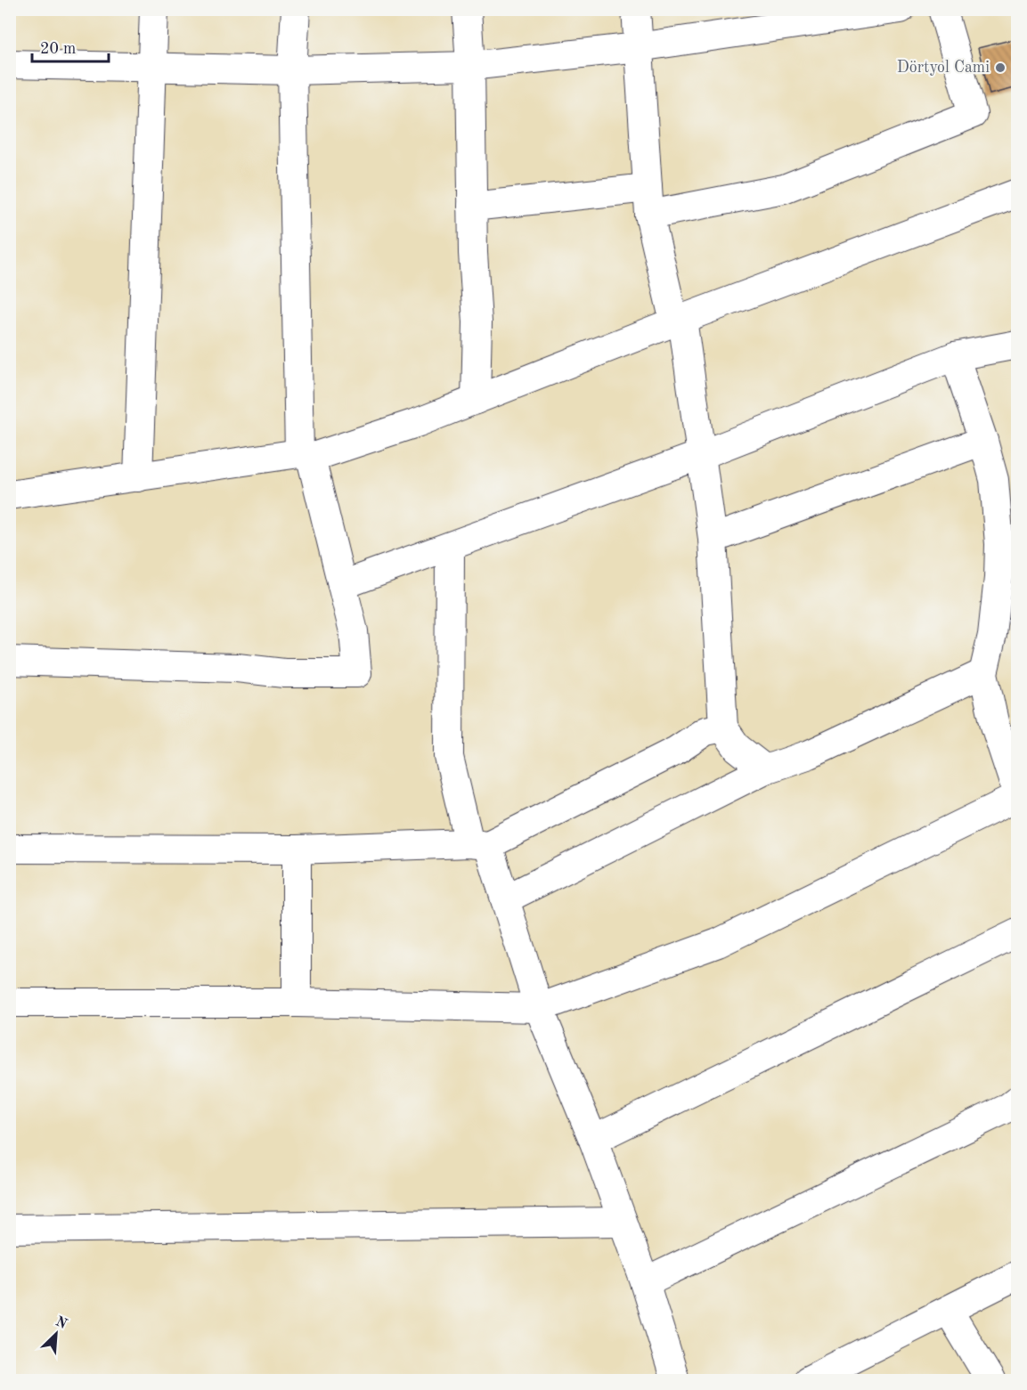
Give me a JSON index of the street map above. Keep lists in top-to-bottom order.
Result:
{
  "places": ["Dörtyol Cami"],
  "scale_bar": "20 m",
  "north": "top right"
}
